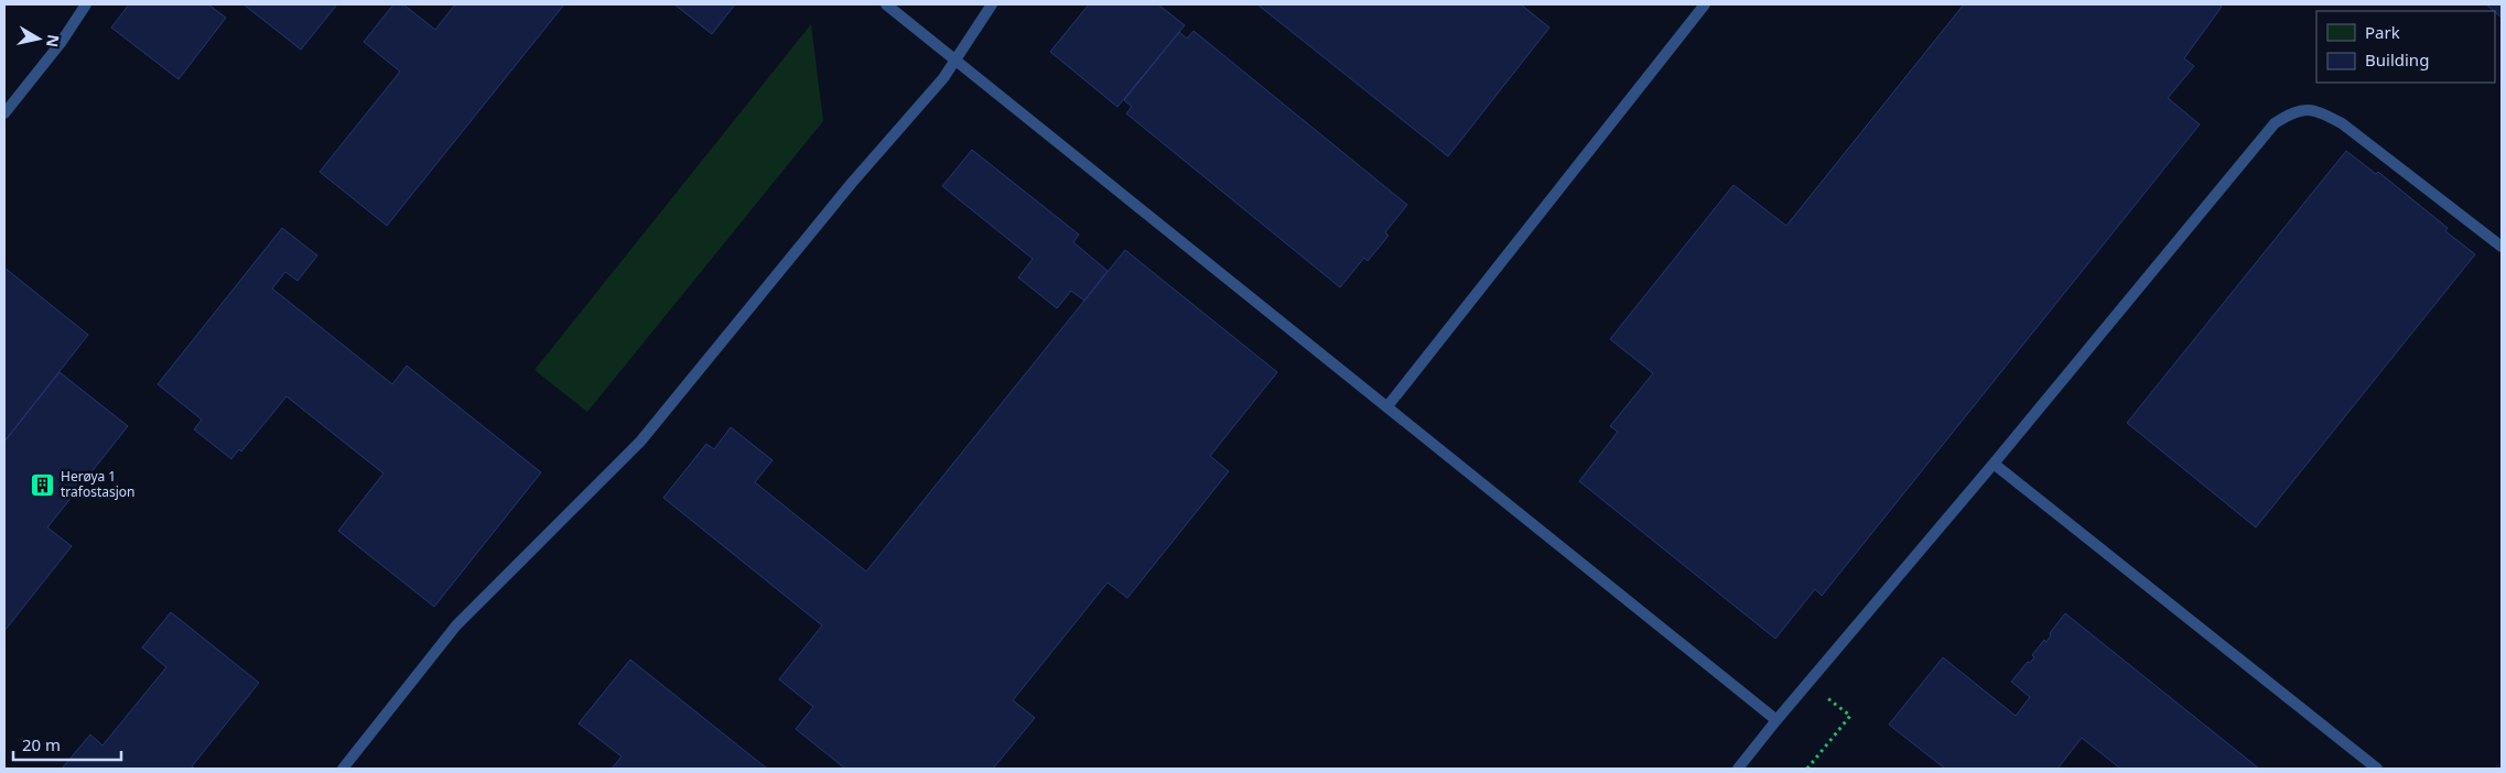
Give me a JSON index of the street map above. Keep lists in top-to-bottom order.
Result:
{
  "places": {
    "building": ["Herøya 1 trafostasjon"]
  },
  "legend": ["Park", "Building"],
  "scale_bar": "20 m",
  "north": "right"
}
